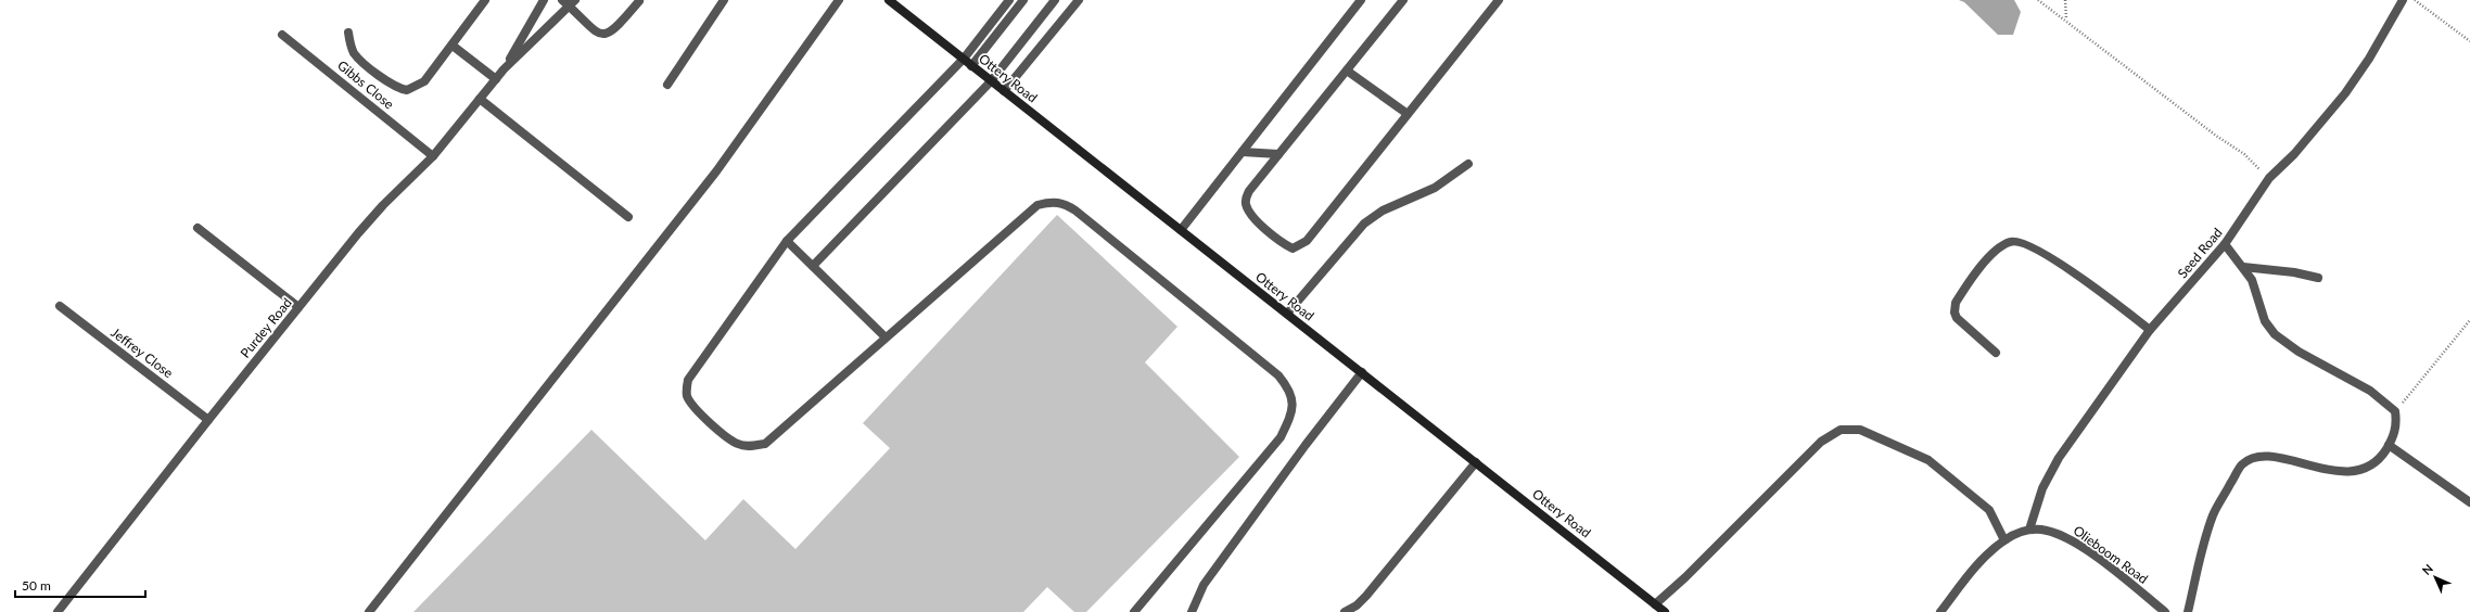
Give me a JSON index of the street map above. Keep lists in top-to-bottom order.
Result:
{
  "streets": {
    "street": [
      "Ottery Road",
      "Gibbs Close",
      "Seed Road",
      "Purdey Road",
      "Jeffrey Close",
      "Olieboom Road"
    ]
  },
  "crossings": [
    ["Gibbs Close", "Purdey Road"],
    ["Seed Road", "Olieboom Road"],
    ["Purdey Road", "Jeffrey Close"]
  ],
  "scale_bar": "50 m",
  "north": "top left"
}
